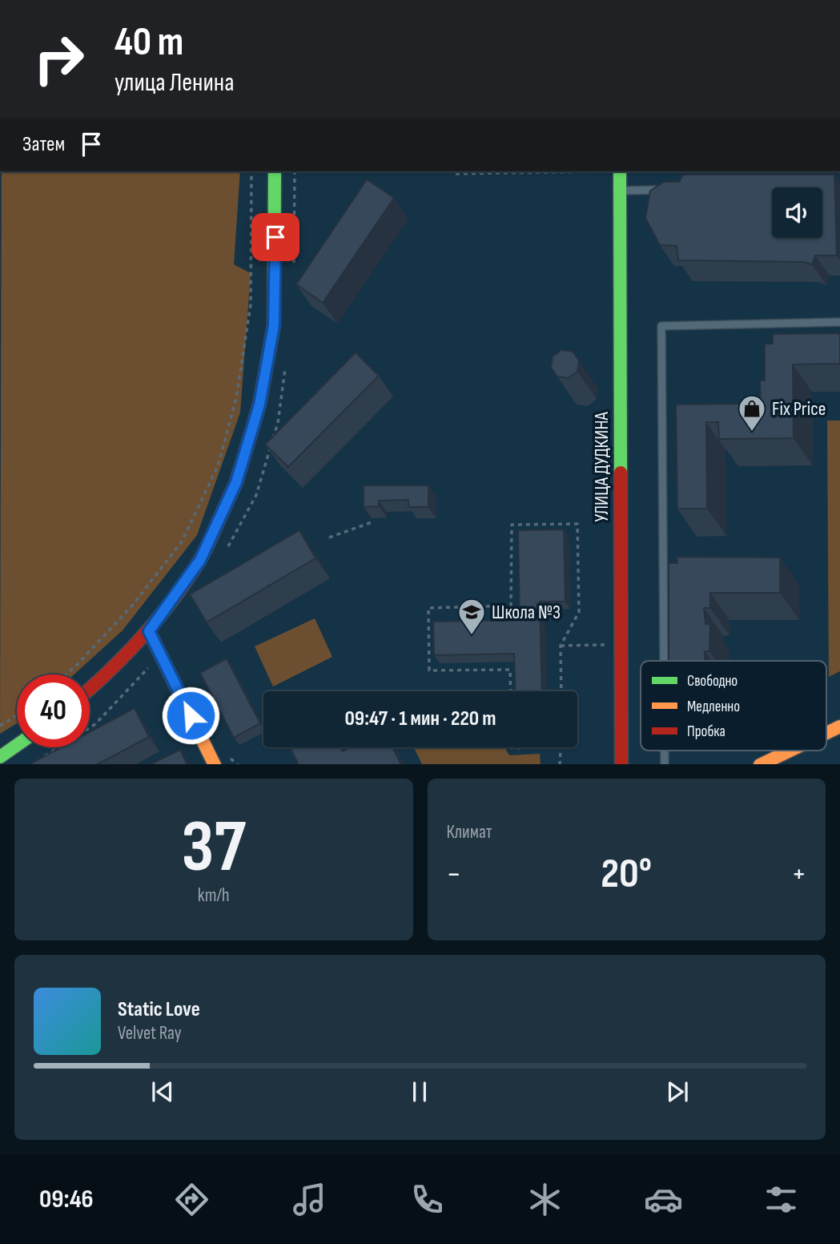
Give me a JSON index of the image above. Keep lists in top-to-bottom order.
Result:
{
  "streets": {
    "street": ["УЛИЦА ДУДКИНА"]
  },
  "places": {
    "shop": ["Fix Price"],
    "school or university": ["Школа №3"]
  },
  "legend": ["Свободно", "Медленно", "Пробка"],
  "page": {
    "turn": ["40 m", "улица Ленина"],
    "then": "Затем",
    "limit": "40",
    "trip": "09:47 · 1 мин · 220 m",
    "tile": [
      ["37", "km/h"],
      "Климат"
    ],
    "heat": ["−", "20°", "+"],
    "song": ["Static Love", "Velvet Ray"],
    "tabs": "09:46"
  }
}
